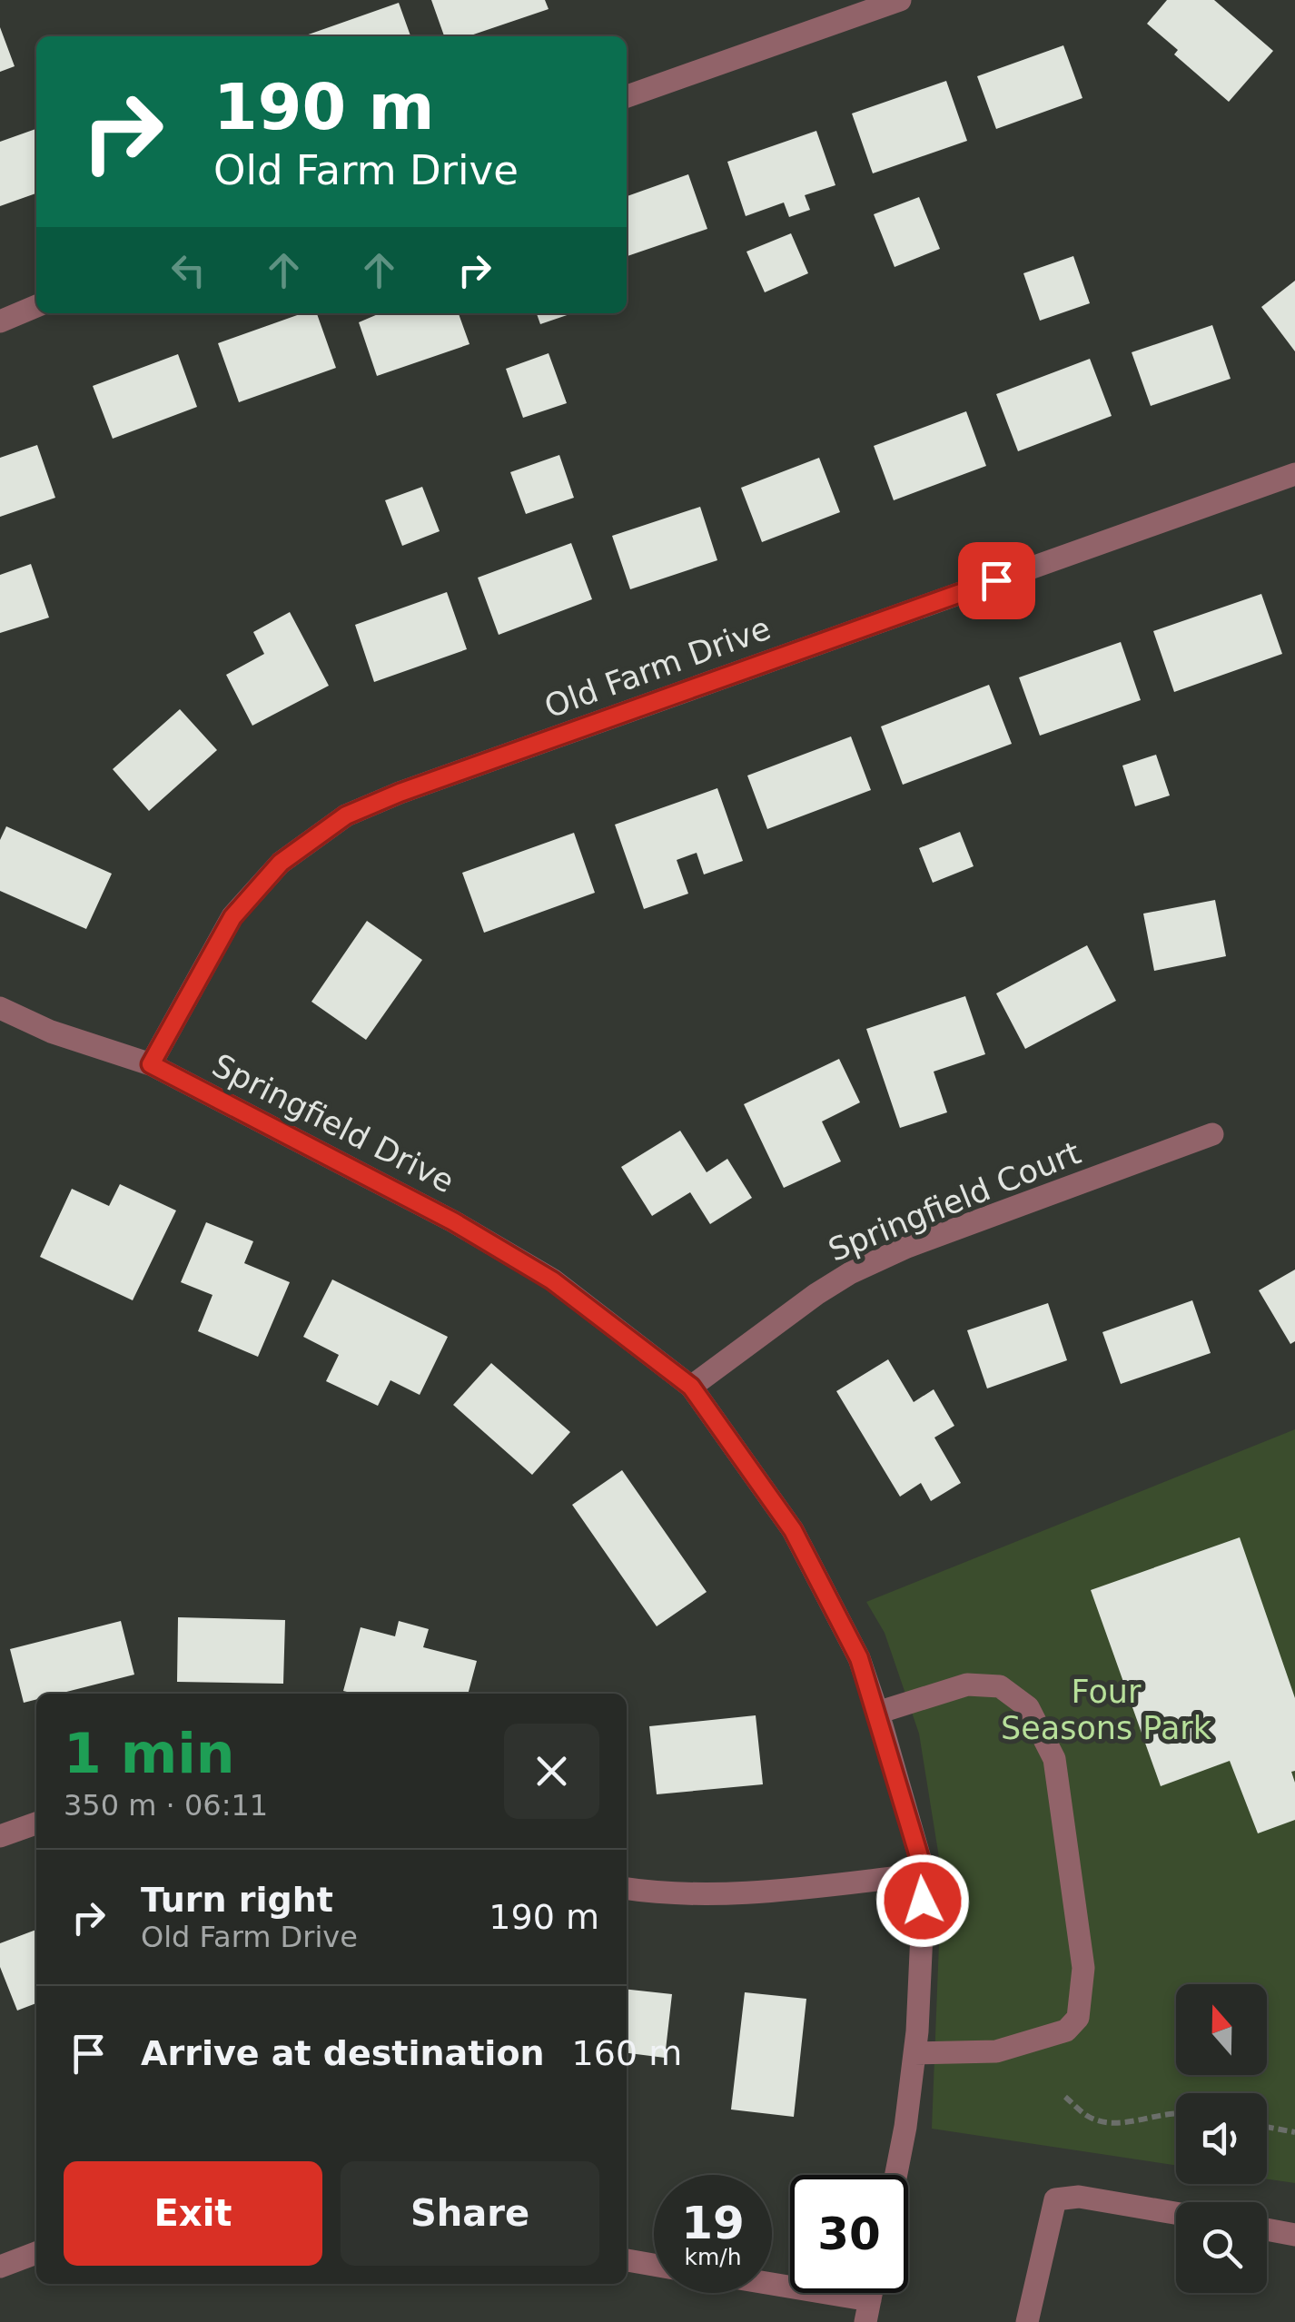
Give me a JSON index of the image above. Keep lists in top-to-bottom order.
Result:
{
  "streets": {
    "street": ["Old Farm Drive", "Springfield Drive", "Springfield Court"]
  },
  "crossings": [
    ["Old Farm Drive", "Springfield Drive"],
    ["Springfield Drive", "Springfield Court"]
  ],
  "parks": ["Four Seasons Park"],
  "north": "top",
  "page": {
    "turn": ["190 m", "Old Farm Drive"],
    "heading": ["1 min", "350 m · 06:11"],
    "list": [
      {
        "name": "Turn right",
        "note": "Old Farm Drive",
        "value": "190 m"
      },
      {
        "name": "Arrive at destination",
        "value": "160 m"
      }
    ],
    "buttons": ["Exit", "Share"],
    "speed": "19 km/h",
    "limit": "30"
  }
}
